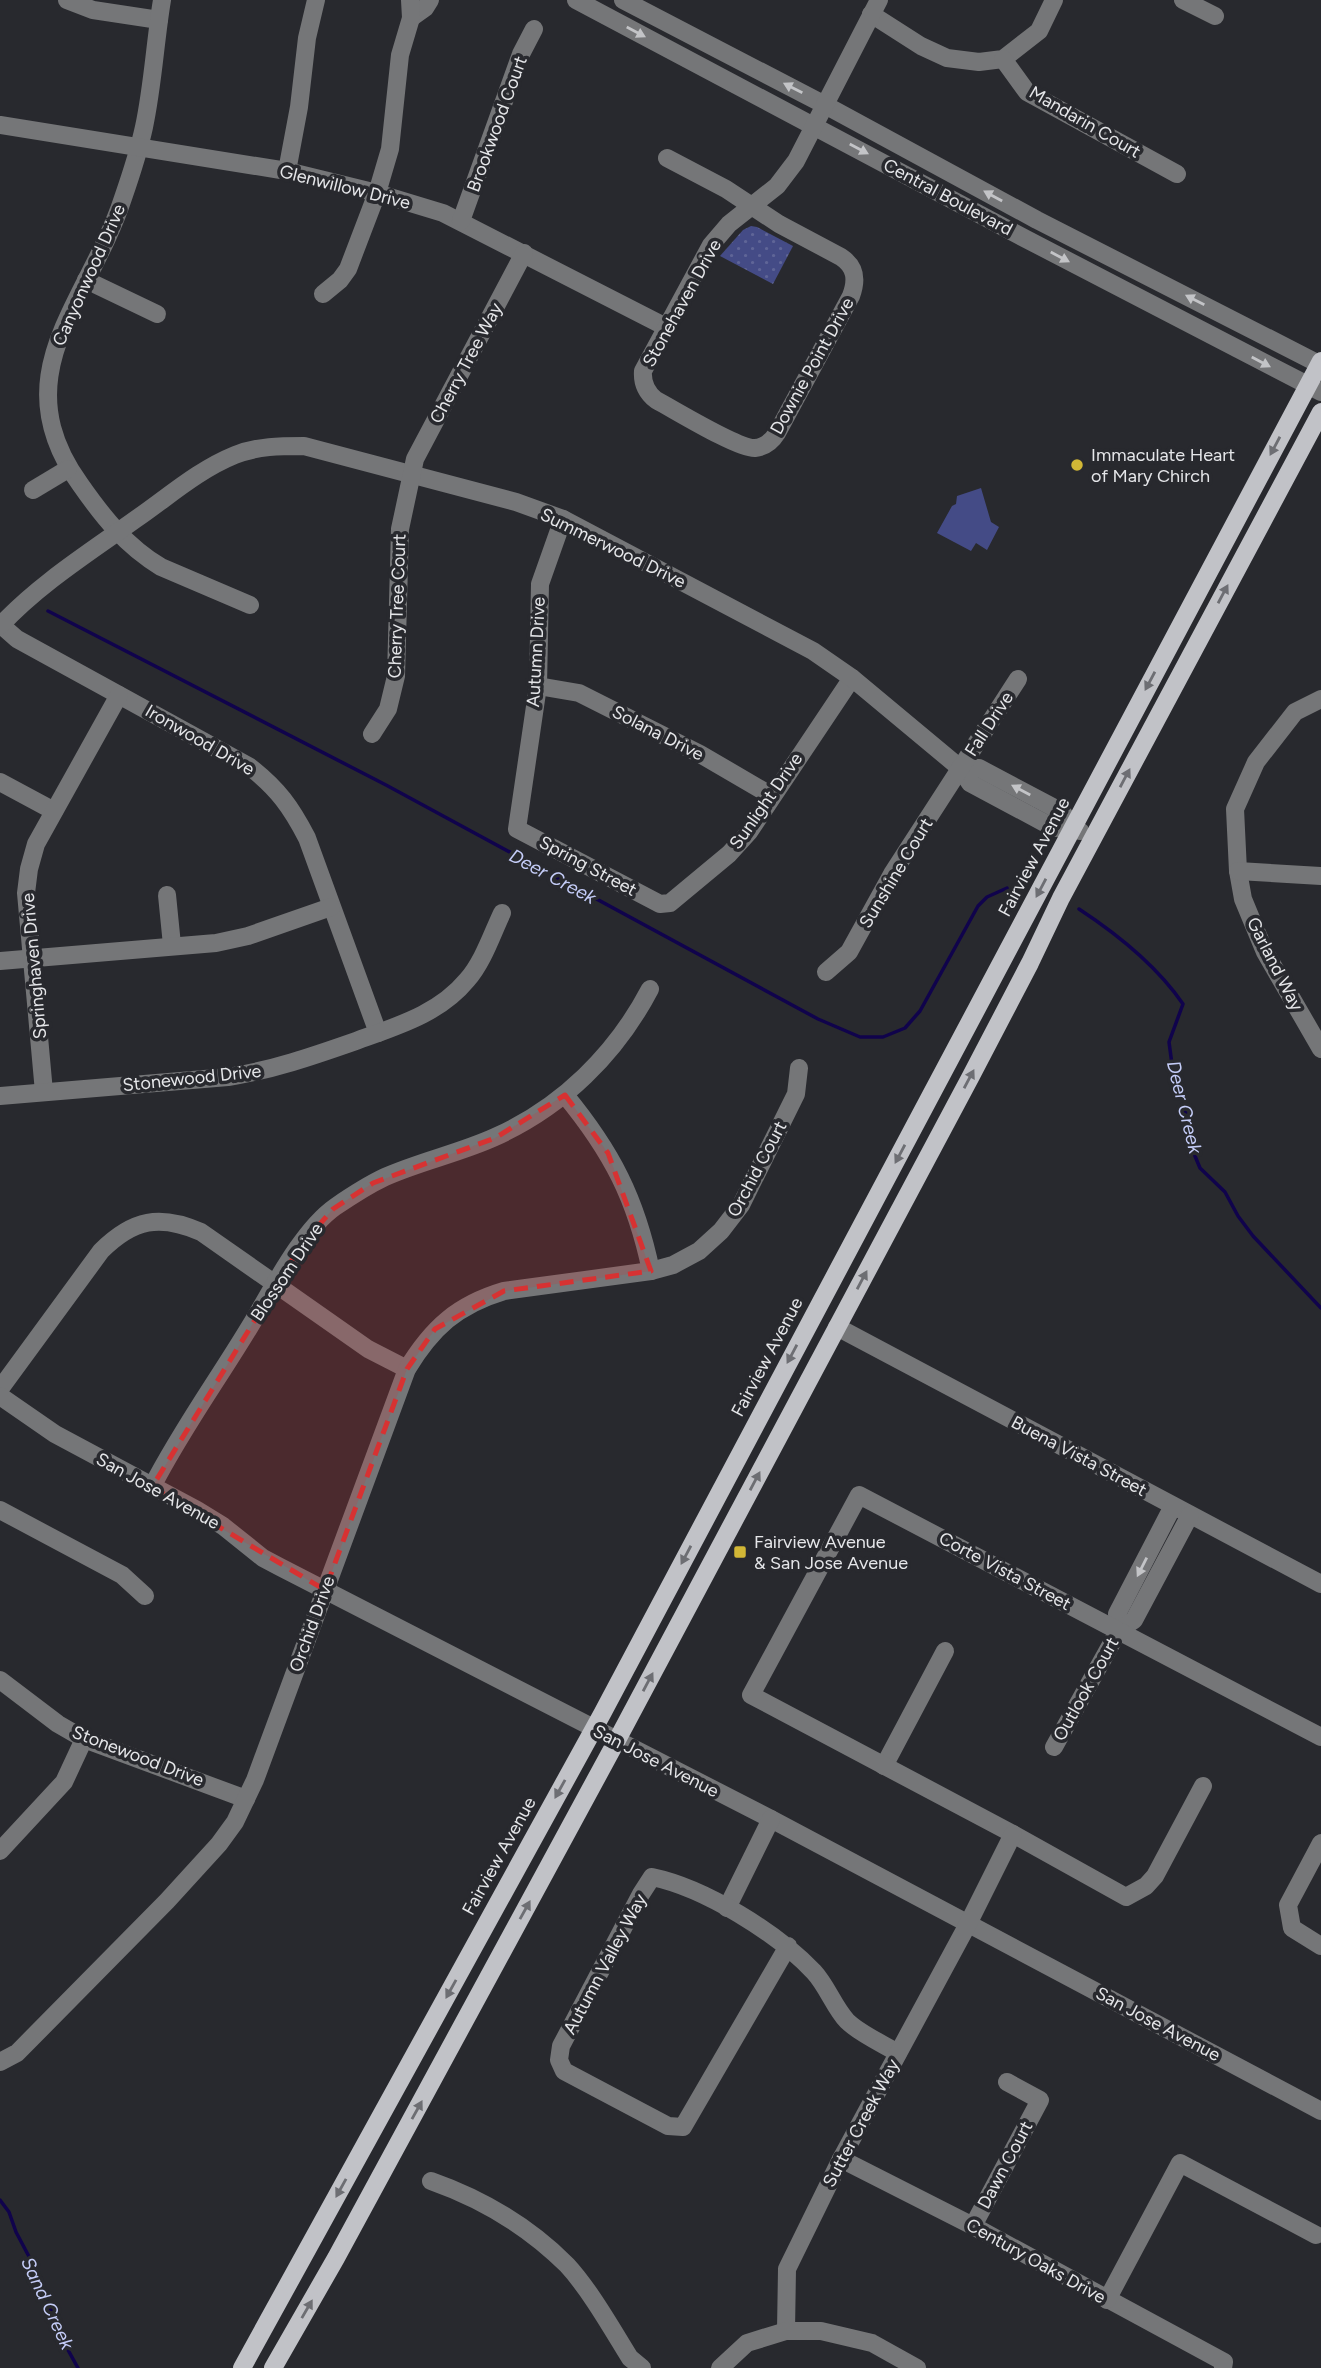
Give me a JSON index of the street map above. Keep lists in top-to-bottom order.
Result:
{
  "streets": {
    "main road": ["Fairview Avenue"],
    "street": [
      "Mandarin Court",
      "Brookwood Court",
      "Glenwillow Drive",
      "Central Boulevard",
      "Canyonwood Drive",
      "Stonehaven Drive",
      "Cherry Tree Way",
      "Downie Point Drive",
      "Summerwood Drive",
      "Cherry Tree Court",
      "Autumn Drive",
      "Fall Drive",
      "Solana Drive",
      "Ironwood Drive",
      "Sunlight Drive",
      "Spring Street",
      "Sunshine Court",
      "Garland Way",
      "Springhaven Drive",
      "Stonewood Drive",
      "Orchid Court",
      "Blossom Drive",
      "Buena Vista Street",
      "San Jose Avenue",
      "Corte Vista Street",
      "Orchid Drive",
      "Outlook Court",
      "Autumn Valley Way",
      "Sutter Creek Way",
      "Dawn Court",
      "Century Oaks Drive"
    ]
  },
  "crossings": [
    ["Brookwood Court", "Glenwillow Drive"],
    ["Glenwillow Drive", "Canyonwood Drive"],
    ["Glenwillow Drive", "Stonehaven Drive"],
    ["Glenwillow Drive", "Cherry Tree Way"],
    ["Central Boulevard", "Stonehaven Drive"],
    ["Central Boulevard", "Fairview Avenue"],
    ["Canyonwood Drive", "Summerwood Drive"],
    ["Stonehaven Drive", "Downie Point Drive"],
    ["Cherry Tree Way", "Summerwood Drive"],
    ["Cherry Tree Way", "Cherry Tree Court"],
    ["Summerwood Drive", "Cherry Tree Court"],
    ["Summerwood Drive", "Autumn Drive"],
    ["Summerwood Drive", "Fall Drive"],
    ["Summerwood Drive", "Sunlight Drive"],
    ["Summerwood Drive", "Fairview Avenue"],
    ["Summerwood Drive", "Sunshine Court"],
    ["Autumn Drive", "Solana Drive"],
    ["Autumn Drive", "Spring Street"],
    ["Fall Drive", "Sunshine Court"],
    ["Solana Drive", "Sunlight Drive"],
    ["Ironwood Drive", "Springhaven Drive"],
    ["Ironwood Drive", "Stonewood Drive"],
    ["Sunlight Drive", "Spring Street"],
    ["Fairview Avenue", "San Jose Avenue"],
    ["Springhaven Drive", "Stonewood Drive"],
    ["Stonewood Drive", "Orchid Drive"],
    ["Orchid Court", "Orchid Drive"],
    ["Blossom Drive", "San Jose Avenue"],
    ["San Jose Avenue", "Orchid Drive"],
    ["San Jose Avenue", "Sutter Creek Way"],
    ["Corte Vista Street", "Outlook Court"],
    ["Corte Vista Street", "Sutter Creek Way"],
    ["Autumn Valley Way", "Sutter Creek Way"],
    ["Sutter Creek Way", "Century Oaks Drive"],
    ["Dawn Court", "Century Oaks Drive"]
  ],
  "water": ["Deer Creek", "Sand Creek"],
  "places": {
    "other": ["Immaculate Heart of Mary Chirch"],
    "transit": ["Fairview Avenue & San Jose Avenue"]
  }
}
